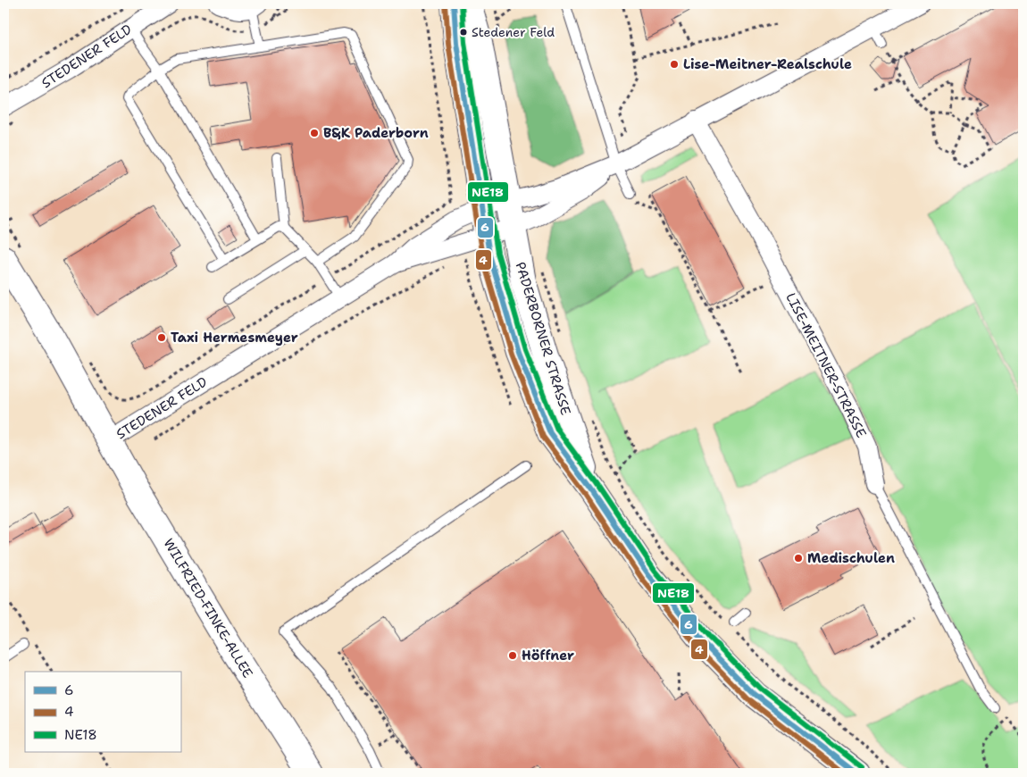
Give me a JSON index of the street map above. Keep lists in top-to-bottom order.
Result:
{
  "streets": {
    "street": [
      "STEDENER FELD",
      "PADERBORNER STRASSE",
      "LISE-MEITNER-STRASSE",
      "WILFRIED-FINKE-ALLEE"
    ]
  },
  "crossings": [
    ["STEDENER FELD", "PADERBORNER STRASSE"],
    ["STEDENER FELD", "WILFRIED-FINKE-ALLEE"]
  ],
  "places": [
    "Stedener Feld",
    "Lise-Meitner-Realschule",
    "B&K Paderborn",
    "Taxi Hermesmeyer",
    "Medischulen",
    "Höffner"
  ],
  "lines": ["transit line 6", "transit line NE18", "transit line 4"],
  "legend": ["6", "4", "NE18"]
}
